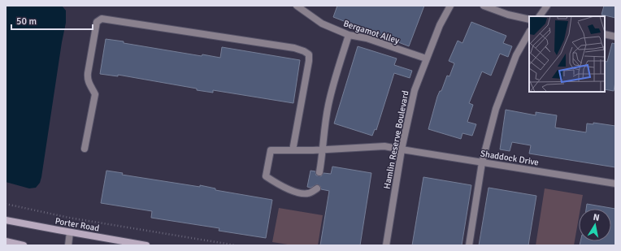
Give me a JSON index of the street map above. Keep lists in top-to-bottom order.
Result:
{
  "streets": {
    "street": [
      "Bergamot Alley",
      "Hamlin Reserve Boulevard",
      "Shaddock Drive",
      "Porter Road"
    ]
  },
  "crossings": [
    ["Bergamot Alley", "Hamlin Reserve Boulevard"],
    ["Hamlin Reserve Boulevard", "Shaddock Drive"]
  ],
  "scale_bar": "50 m",
  "north": "top"
}
